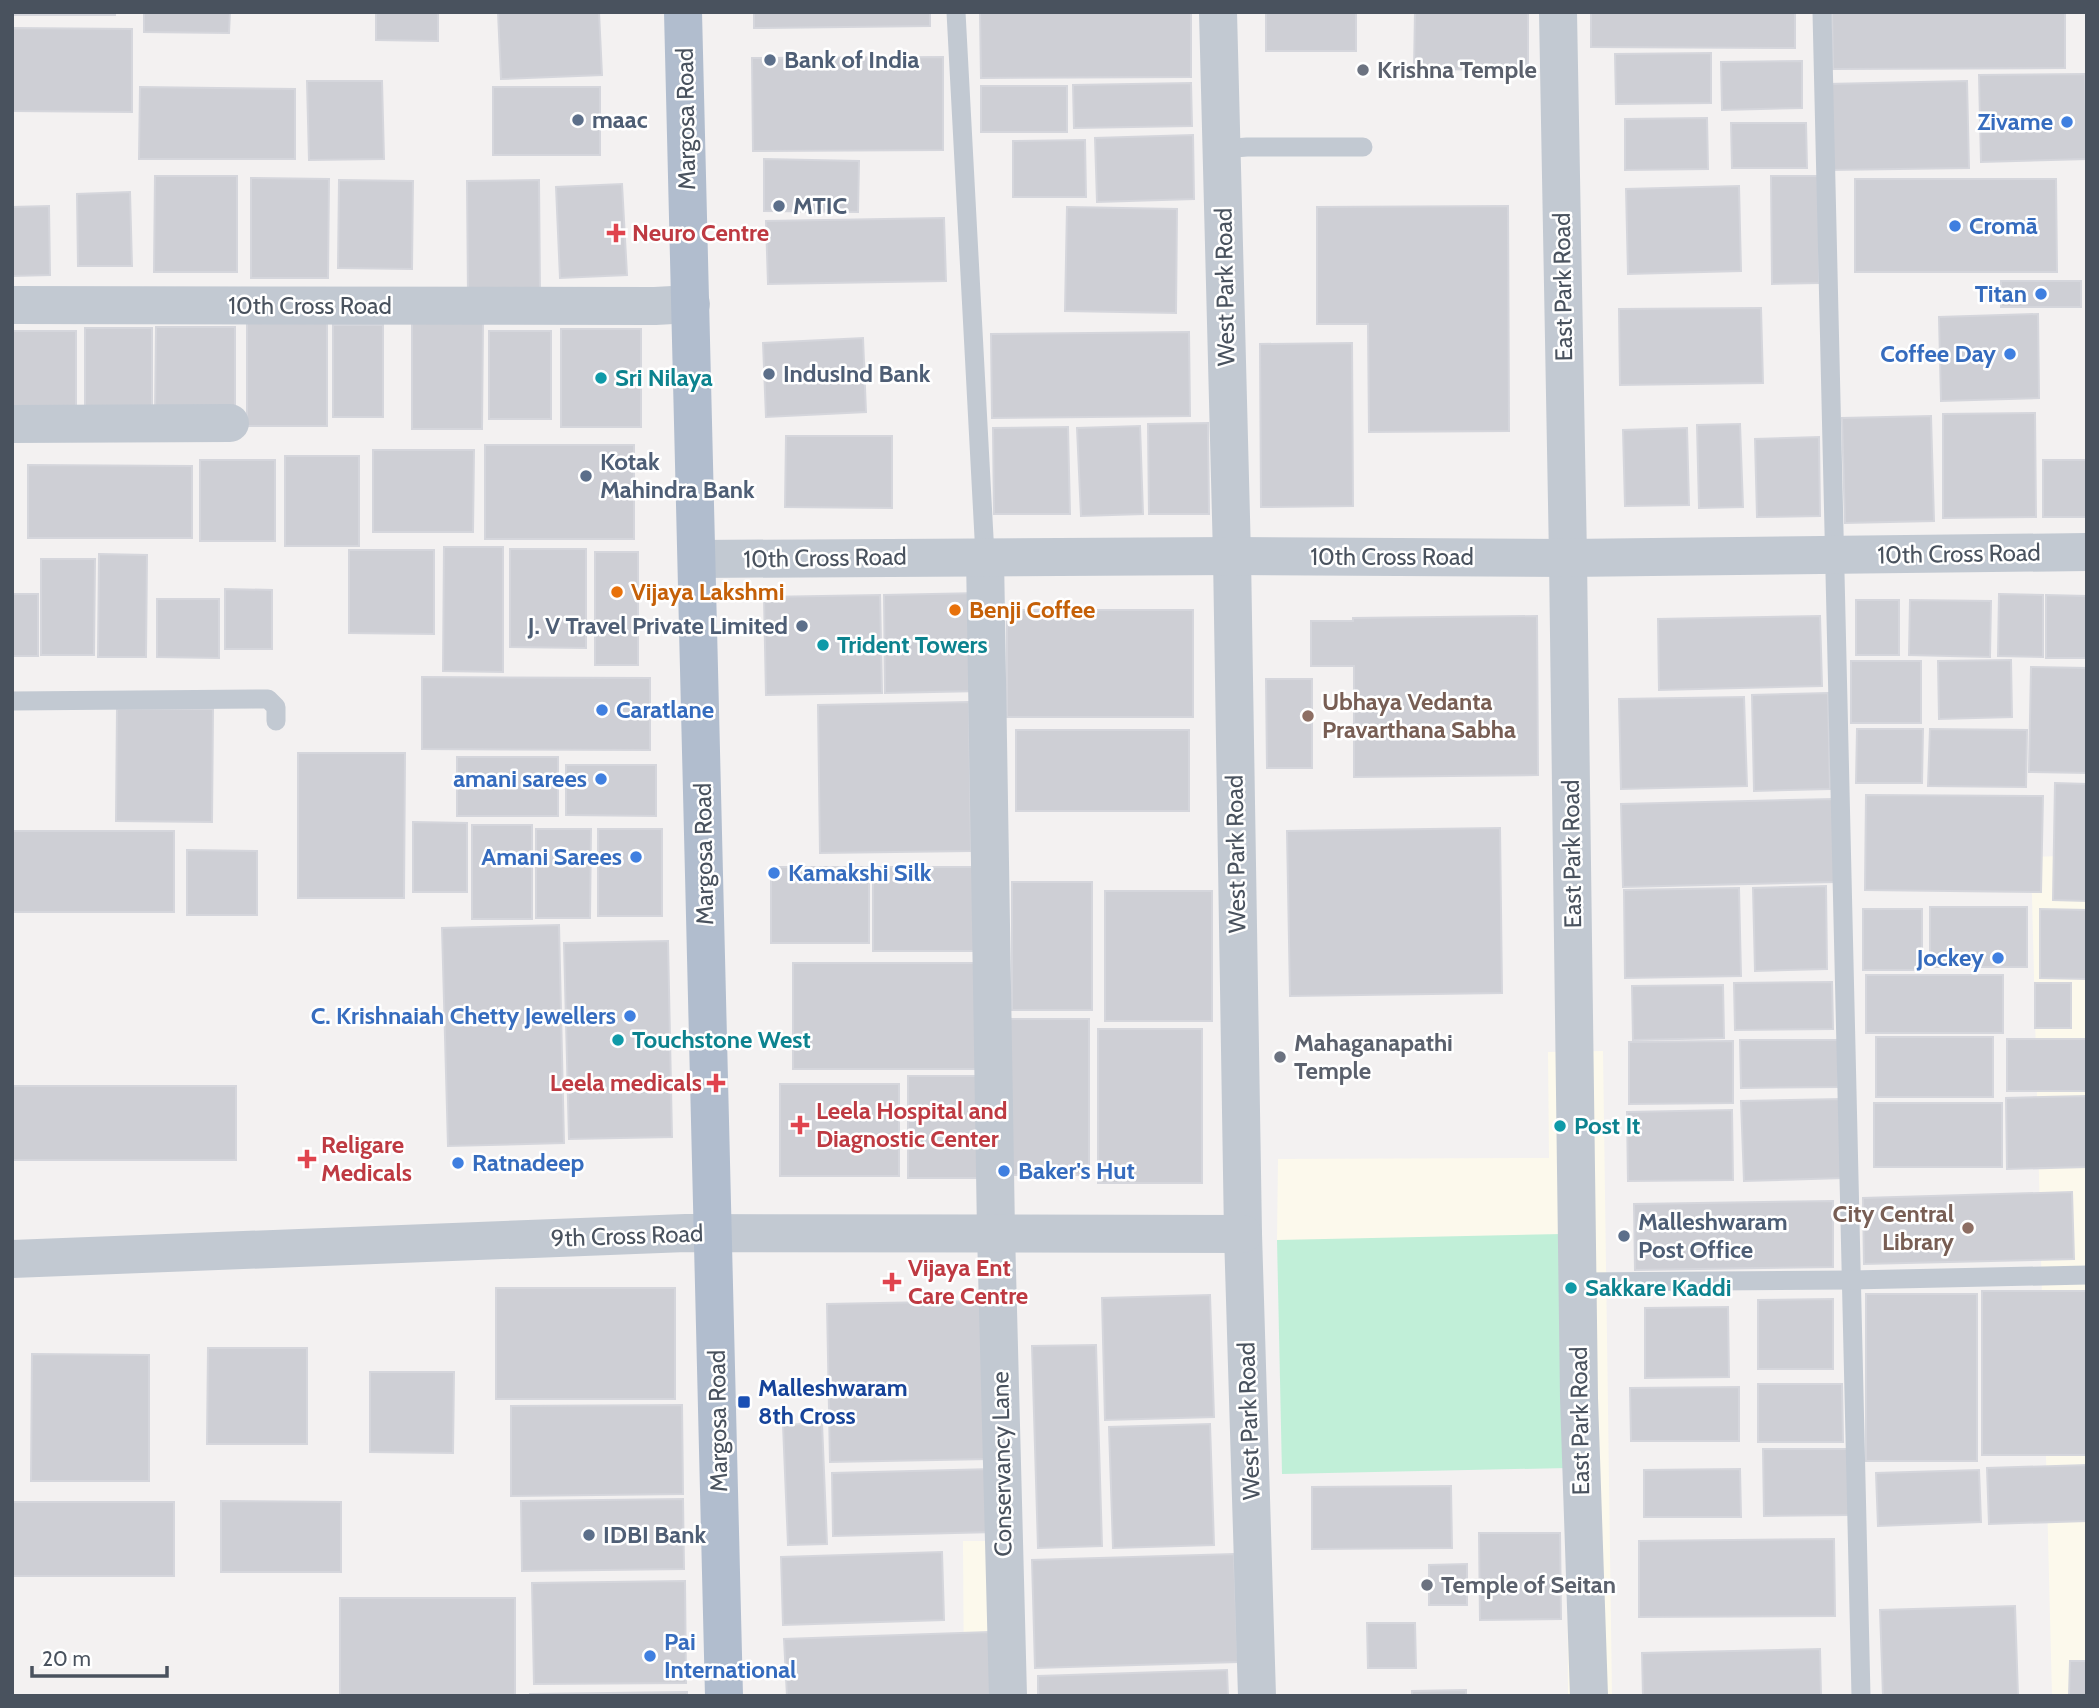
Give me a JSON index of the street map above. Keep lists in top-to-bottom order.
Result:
{
  "streets": {
    "main road": ["Margosa Road"],
    "street": [
      "West Park Road",
      "East Park Road",
      "10th Cross Road",
      "9th Cross Road",
      "Conservancy Lane"
    ]
  },
  "crossings": [
    ["Margosa Road", "10th Cross Road"],
    ["Margosa Road", "9th Cross Road"],
    ["West Park Road", "10th Cross Road"],
    ["West Park Road", "9th Cross Road"],
    ["East Park Road", "10th Cross Road"],
    ["10th Cross Road", "Conservancy Lane"],
    ["9th Cross Road", "Conservancy Lane"]
  ],
  "places": {
    "other": [
      "Bank of India",
      "Krishna Temple",
      "maac",
      "Zivame",
      "MTIC",
      "Cromā",
      "Titan",
      "Coffee Day",
      "IndusInd Bank",
      "Sri Nilaya",
      "Kotak Mahindra Bank",
      "Vijaya Lakshmi",
      "Benji Coffee",
      "J. V Travel Private Limited",
      "Trident Towers",
      "Caratlane",
      "Ubhaya Vedanta Pravarthana Sabha",
      "amani sarees",
      "Amani Sarees",
      "Kamakshi Silk",
      "Jockey",
      "C. Krishnaiah Chetty Jewellers",
      "Touchstone West",
      "Mahaganapathi Temple",
      "Post It",
      "Ratnadeep",
      "Baker's Hut",
      "City Central Library",
      "Malleshwaram Post Office",
      "Sakkare Kaddi",
      "IDBI Bank",
      "Temple of Seitan",
      "Pai International"
    ],
    "health": [
      "Neuro Centre",
      "Leela medicals",
      "Leela Hospital and Diagnostic Center",
      "Religare Medicals",
      "Vijaya Ent Care Centre"
    ],
    "transit": ["Malleshwaram 8th Cross"]
  },
  "scale_bar": "20 m"
}
